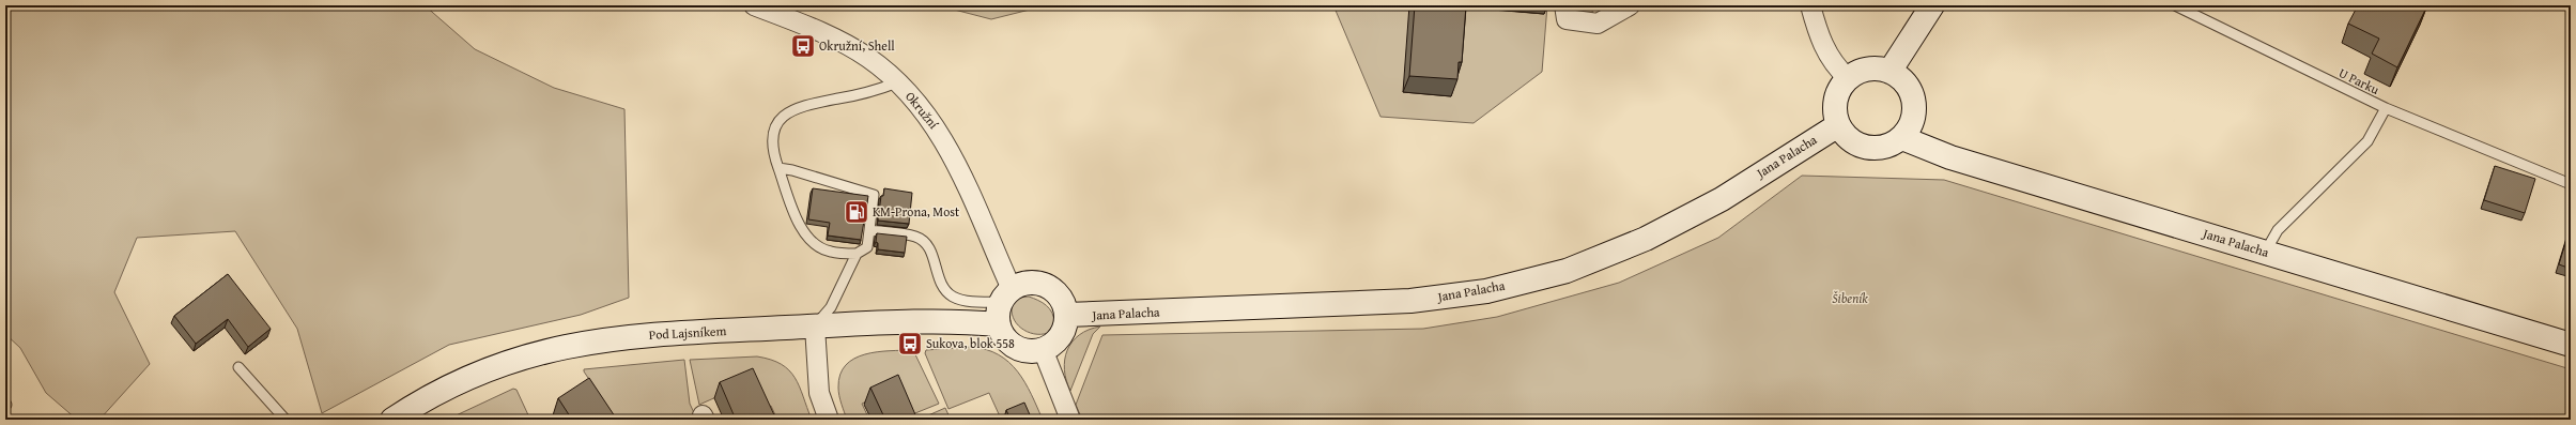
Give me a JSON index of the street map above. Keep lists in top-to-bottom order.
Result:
{
  "streets": {
    "street": ["Okružní", "Jana Palacha", "Pod Lajsníkem"],
    "lane": ["U Parku"]
  },
  "crossings": [
    ["U Parku", "Jana Palacha"],
    ["Okružní", "Jana Palacha"],
    ["Okružní", "Pod Lajsníkem"],
    ["Jana Palacha", "Pod Lajsníkem"]
  ],
  "parks": ["Šibeník"],
  "places": {
    "bus stop": ["Okružní, Shell", "Sukova, blok 558"],
    "fuel station": ["KM-Prona, Most"]
  }
}
